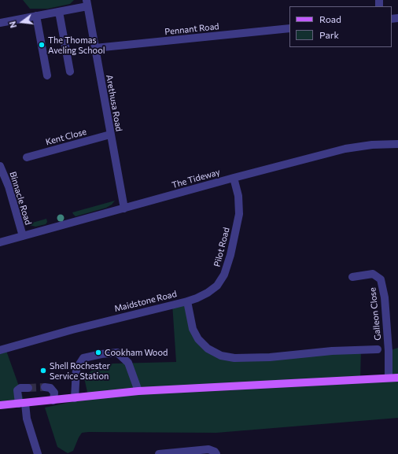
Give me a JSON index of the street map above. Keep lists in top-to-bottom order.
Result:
{
  "streets": {
    "street": [
      "Pennant Road",
      "Arethusa Road",
      "Kent Close",
      "The Tideway",
      "Binnacle Road",
      "Pilot Road",
      "Maidstone Road",
      "Galleon Close"
    ]
  },
  "crossings": [
    ["Pennant Road", "Arethusa Road"],
    ["Arethusa Road", "Kent Close"],
    ["Arethusa Road", "The Tideway"],
    ["The Tideway", "Binnacle Road"],
    ["The Tideway", "Pilot Road"],
    ["Pilot Road", "Maidstone Road"]
  ],
  "places": ["The Thomas Aveling School", "Cookham Wood", "Shell Rochester Service Station"],
  "legend": ["Road", "Park"],
  "north": "left"
}
